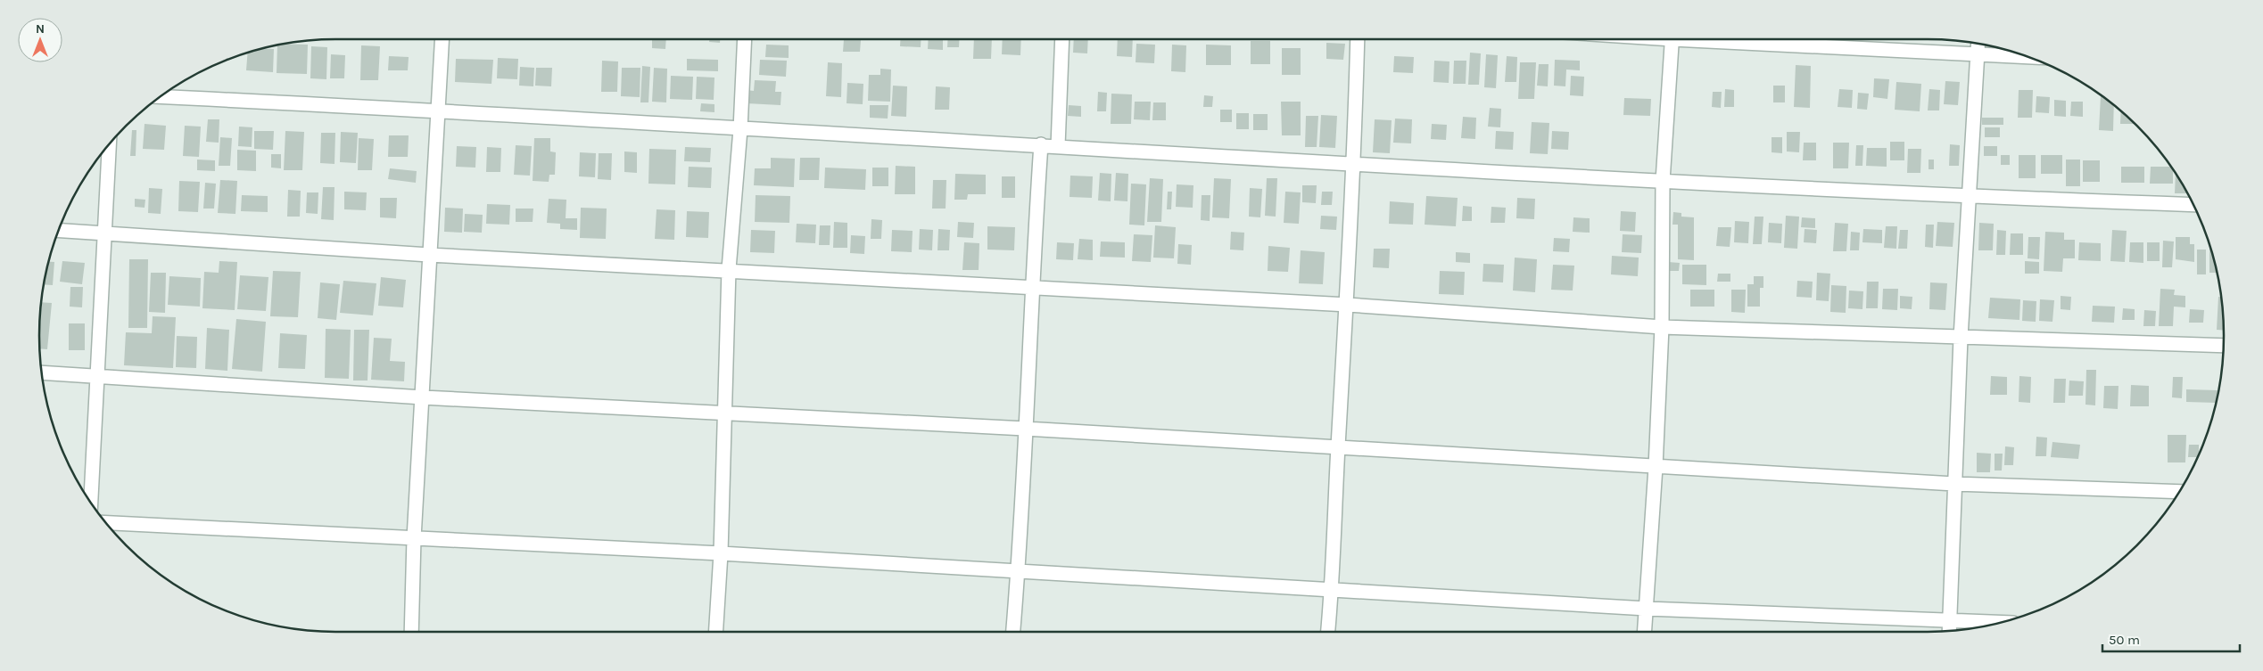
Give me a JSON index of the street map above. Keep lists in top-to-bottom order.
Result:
{
  "scale_bar": "50 m",
  "north": "top"
}
